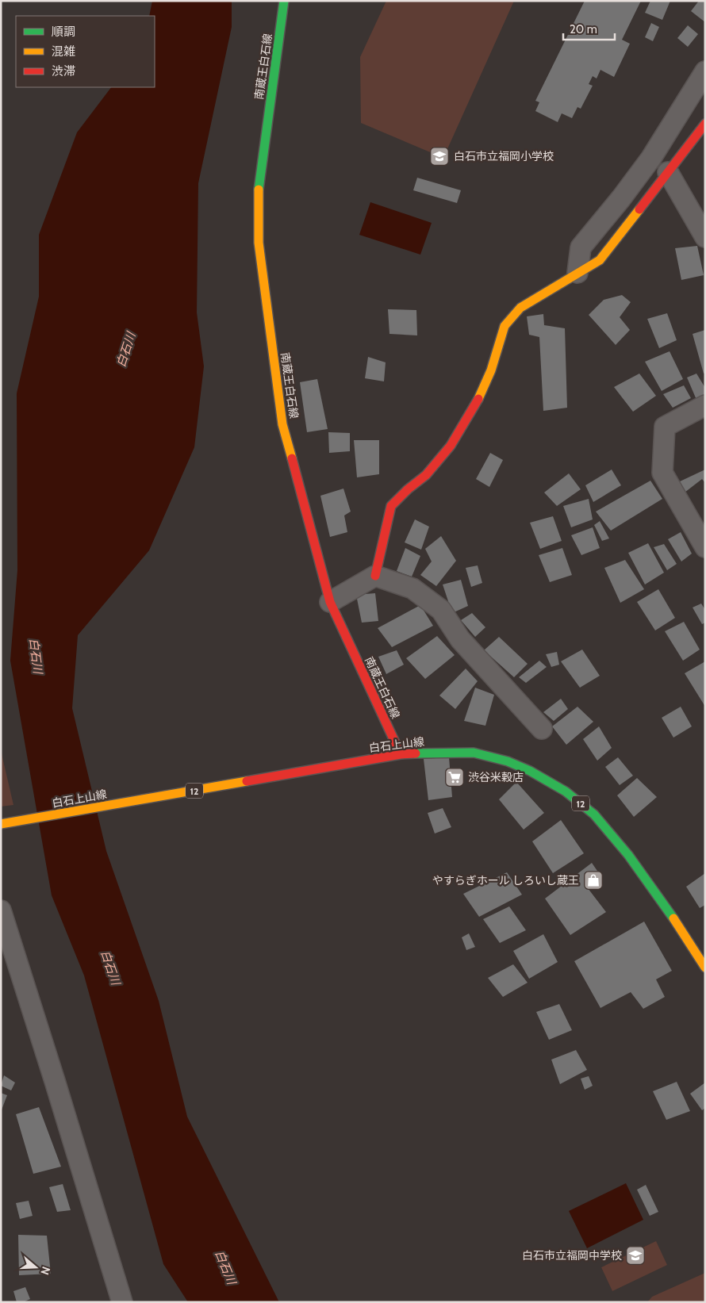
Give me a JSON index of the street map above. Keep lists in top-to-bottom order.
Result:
{
  "streets": {
    "main road": ["南蔵王白石線", "白石上山線", "12"]
  },
  "crossings": [
    ["南蔵王白石線", "白石上山線"]
  ],
  "water": ["白石川"],
  "places": {
    "school or university": ["白石市立福岡小学校", "白石市立福岡中学校"],
    "supermarket": ["渋谷米穀店"],
    "shop": ["やすらぎホール しろいし蔵王"]
  },
  "legend": ["順調", "混雑", "渋滞"],
  "scale_bar": "20 m",
  "north": "right"
}
